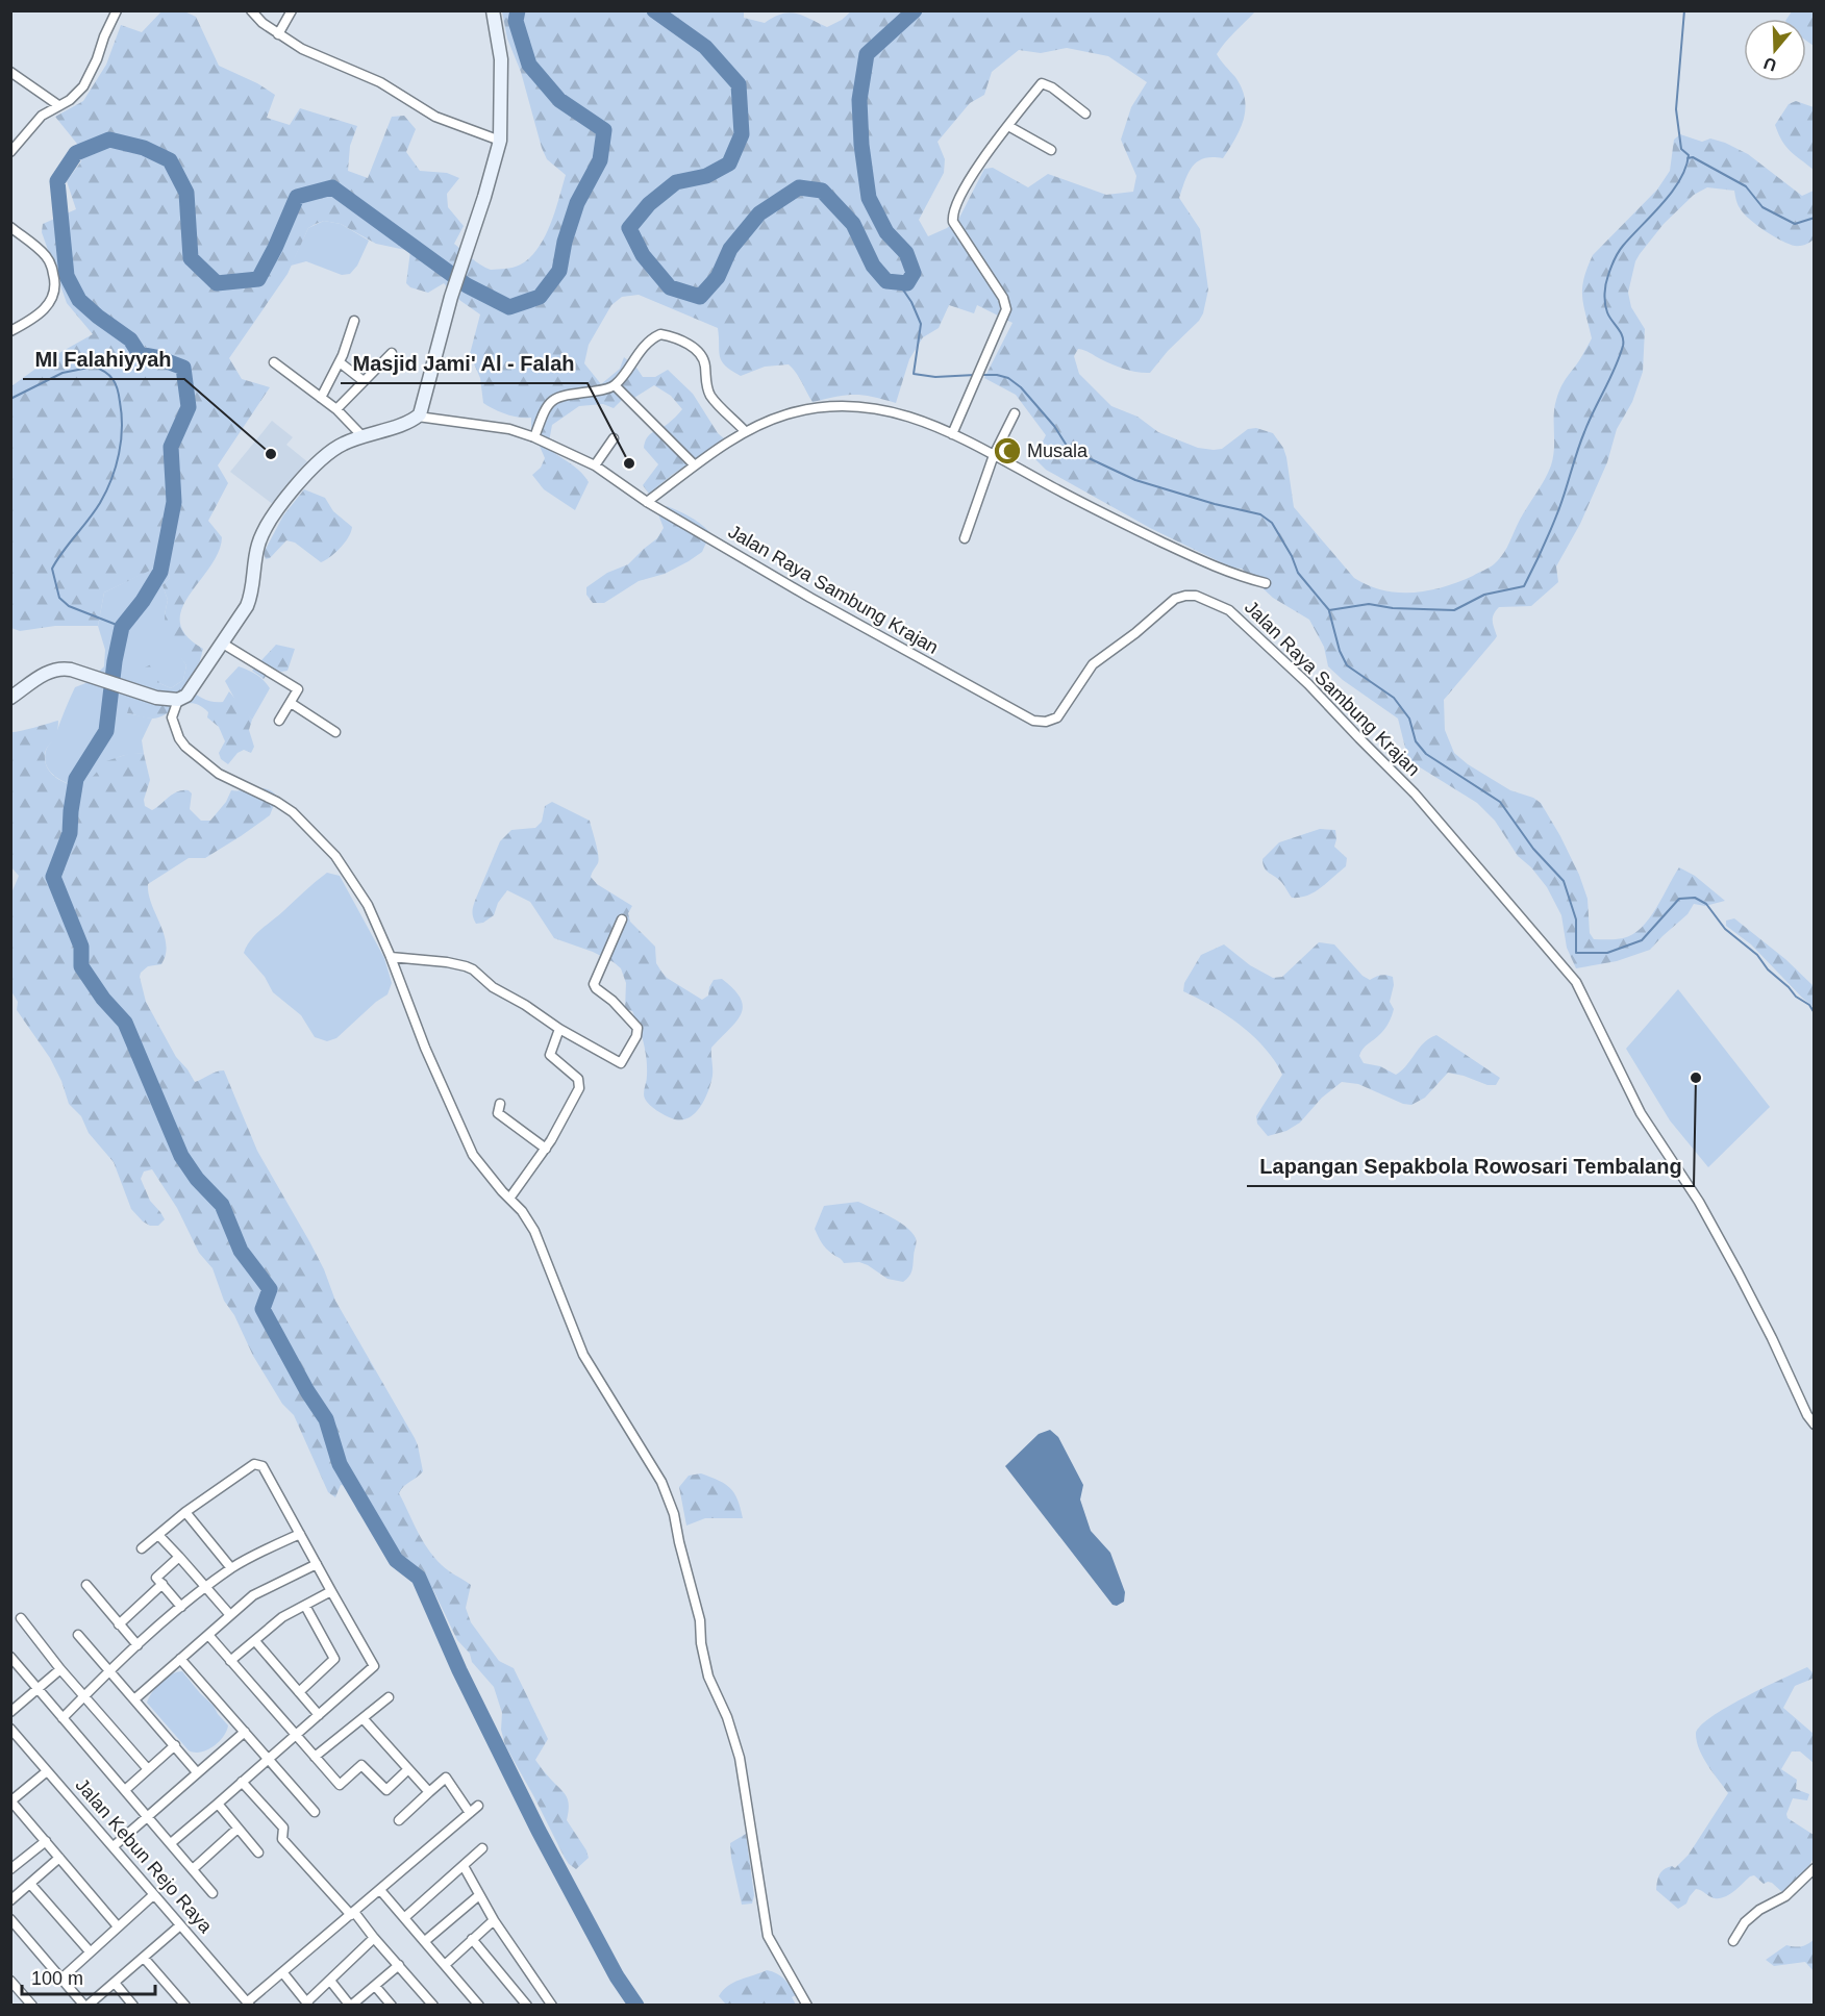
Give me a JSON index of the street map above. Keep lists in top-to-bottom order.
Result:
{
  "streets": {
    "street": ["Jalan Raya Sambung Krajan", "Jalan Kebun Rejo Raya"]
  },
  "places": {
    "mosque": ["Musala"],
    "other": ["MI Falahiyyah", "Masjid Jami' Al - Falah", "Lapangan Sepakbola Rowosari Tembalang"]
  },
  "scale_bar": "100 m",
  "north": "bottom"
}
